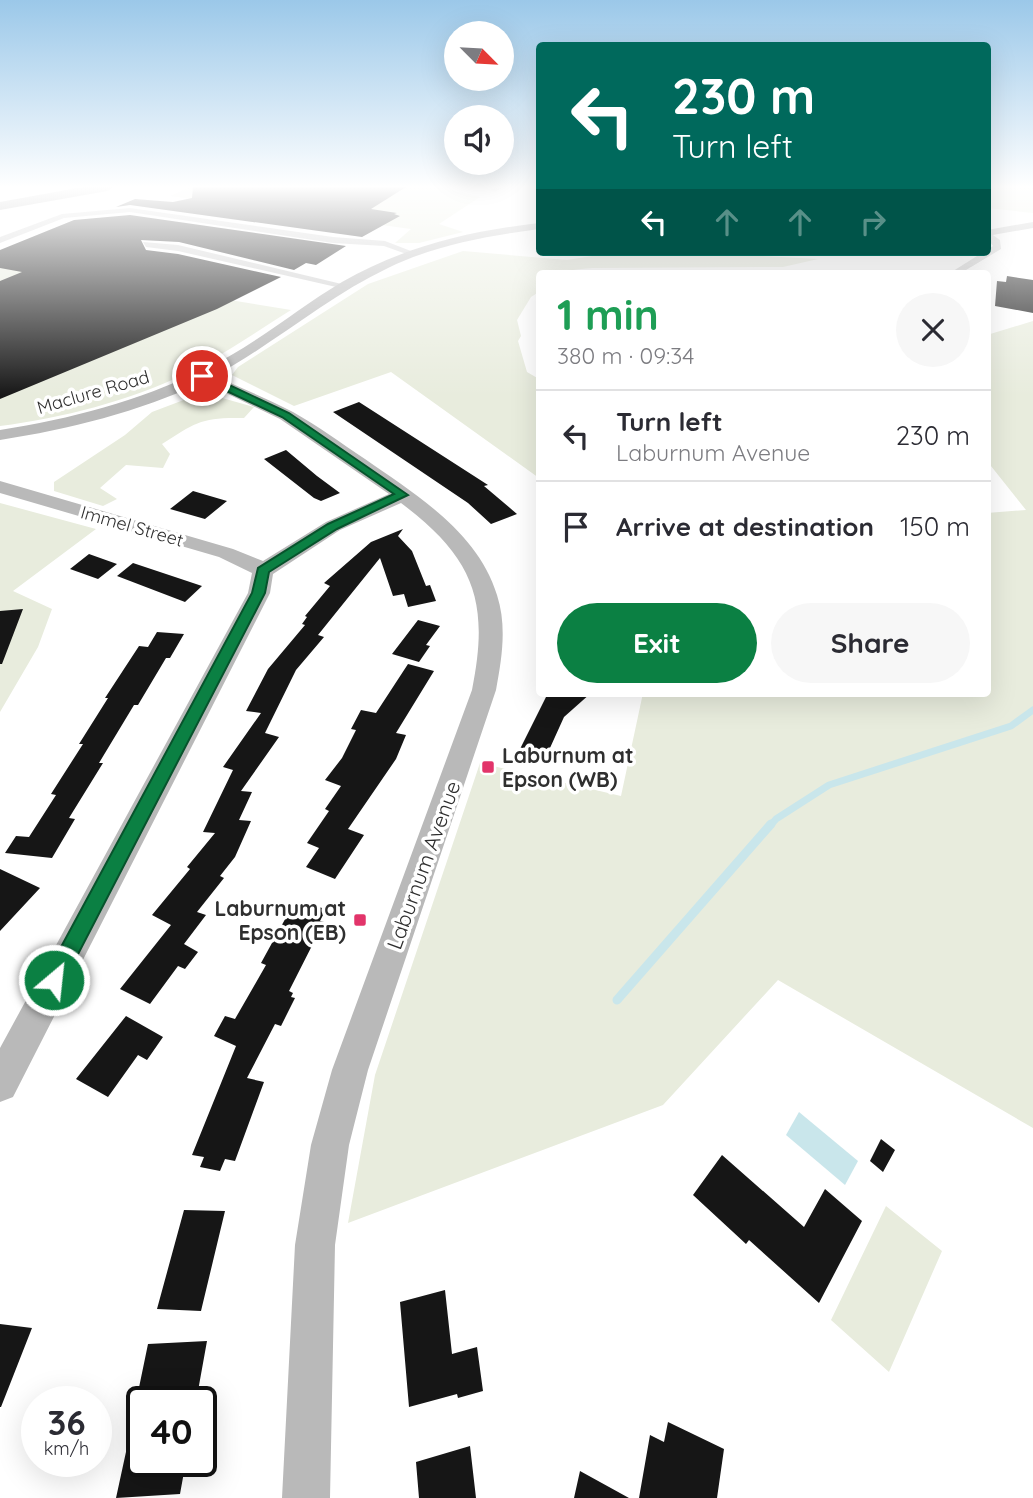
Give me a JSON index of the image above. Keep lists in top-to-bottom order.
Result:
{
  "streets": {
    "street": ["Maclure Road", "Immel Street", "Laburnum Avenue"]
  },
  "crossings": [
    ["Maclure Road", "Laburnum Avenue"]
  ],
  "places": {
    "transit": ["Laburnum at Epson (WB)", "Laburnum at Epson (EB)"]
  },
  "north": "bottom right",
  "page": {
    "turn": ["230 m", "Turn left"],
    "heading": ["1 min", "380 m · 09:34"],
    "list": [
      {
        "name": "Turn left",
        "note": "Laburnum Avenue",
        "value": "230 m"
      },
      {
        "name": "Arrive at destination",
        "value": "150 m"
      }
    ],
    "buttons": ["Exit", "Share"],
    "speed": "36 km/h",
    "limit": "40"
  }
}
